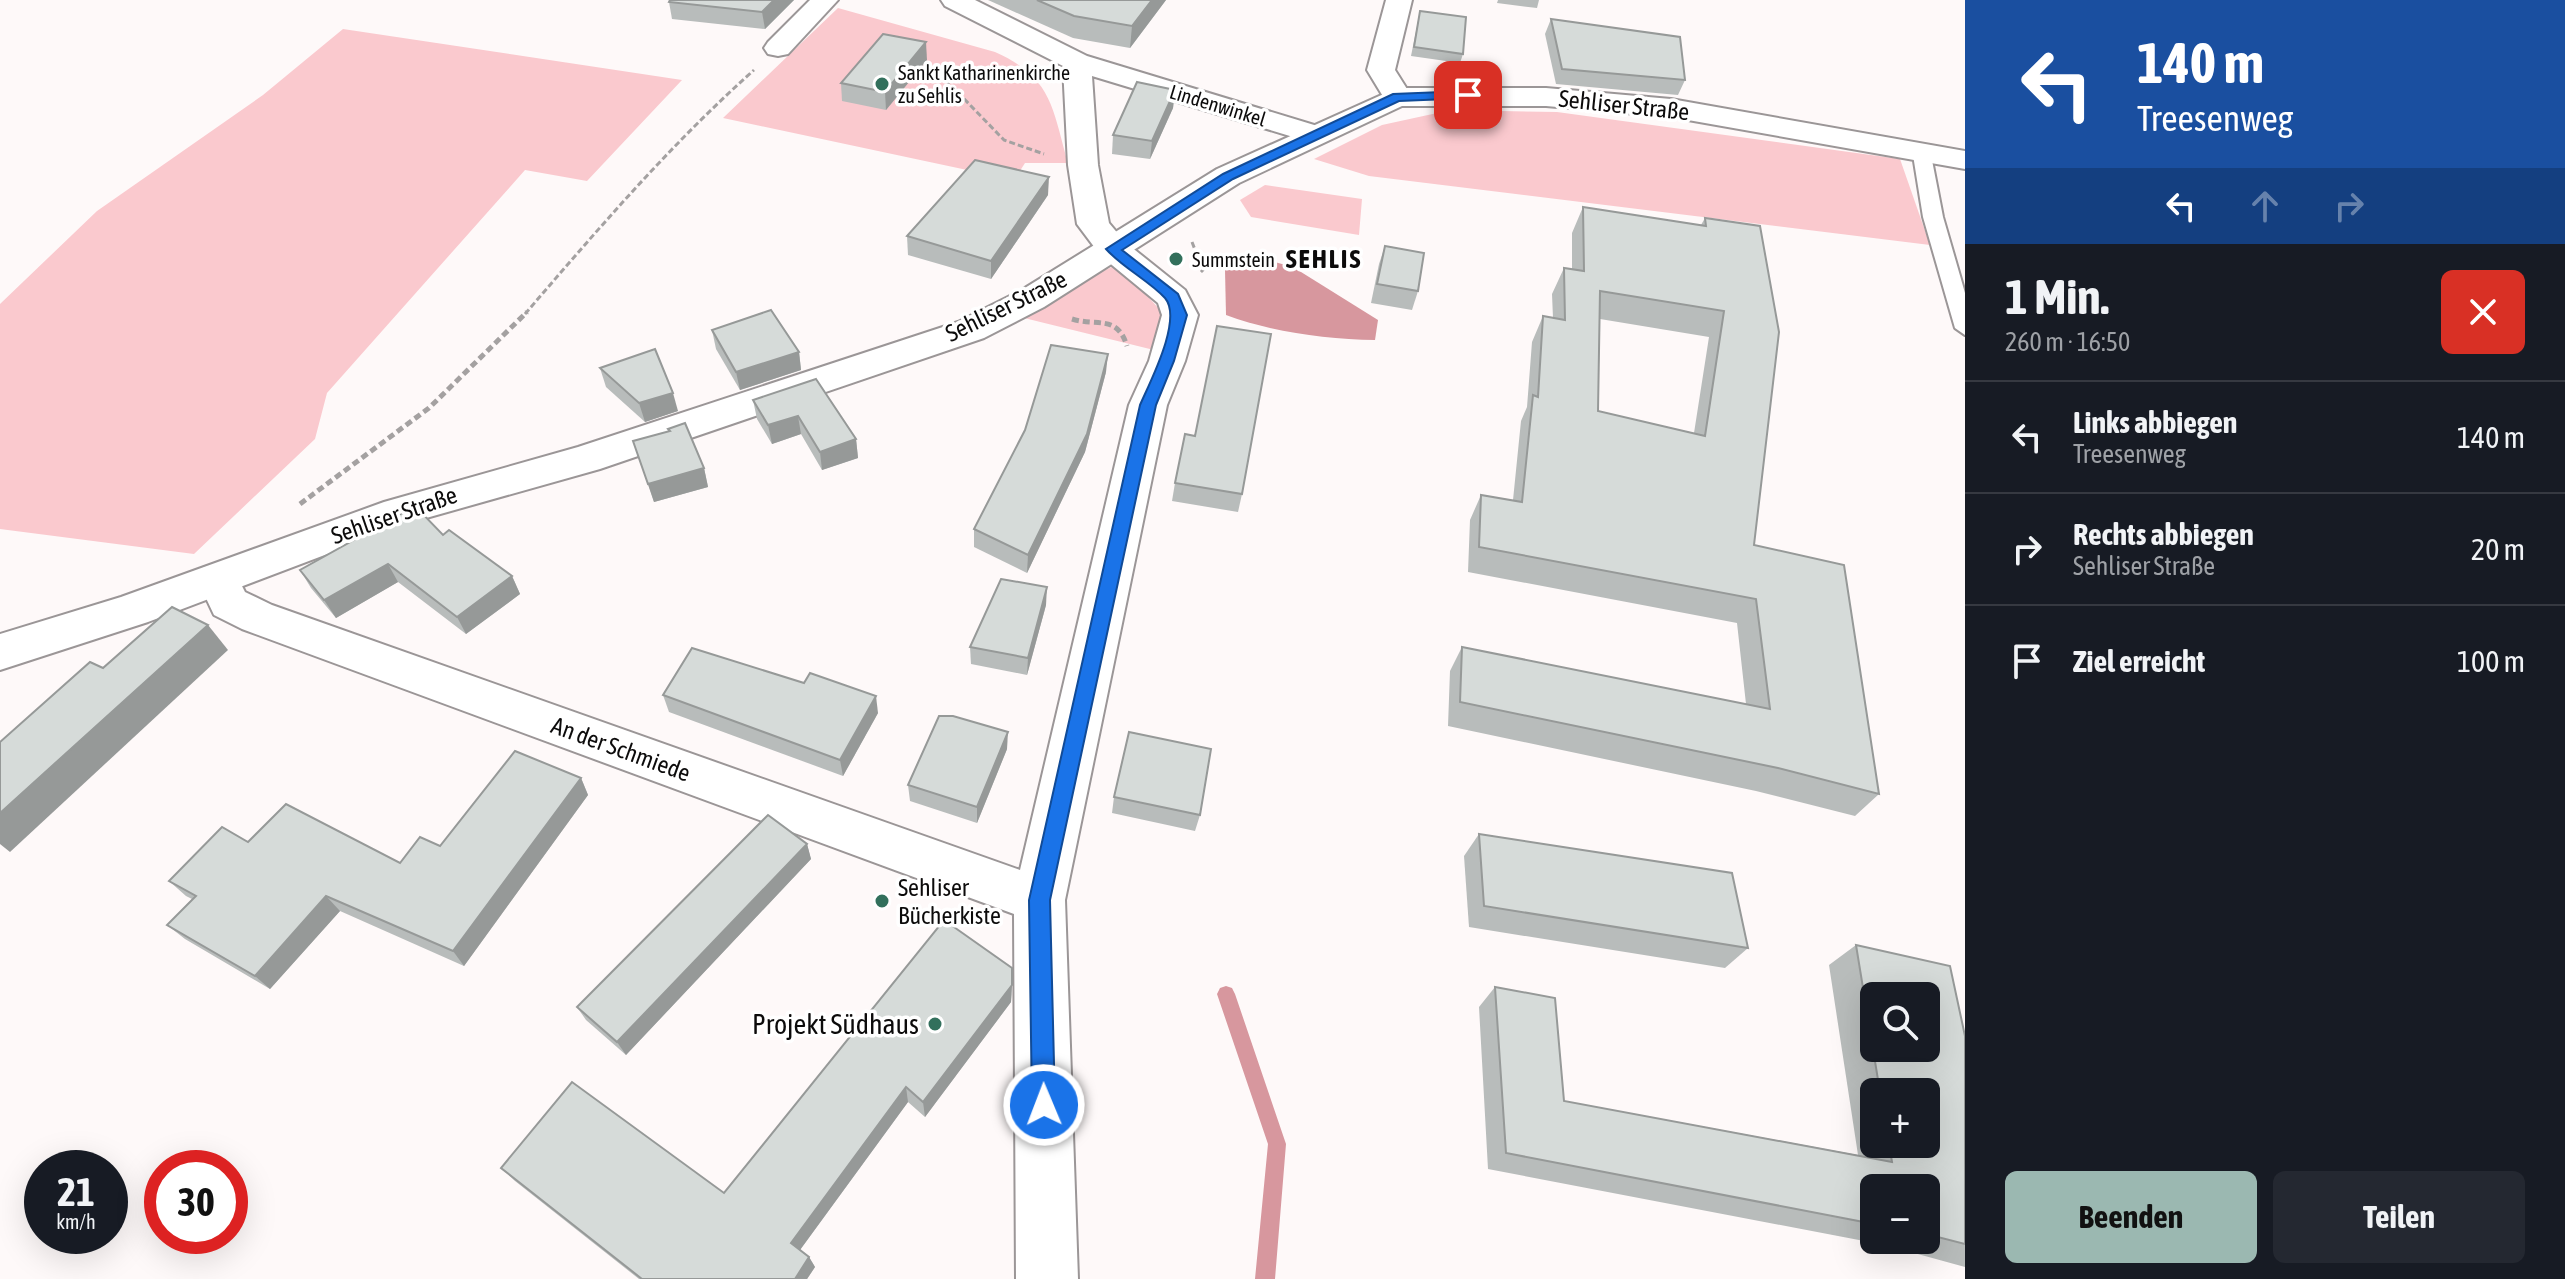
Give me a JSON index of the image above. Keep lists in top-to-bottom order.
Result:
{
  "streets": {
    "street": ["Lindenwinkel", "Sehliser Straße", "An der Schmiede"]
  },
  "crossings": [
    ["Lindenwinkel", "Sehliser Straße"],
    ["Sehliser Straße", "An der Schmiede"]
  ],
  "districts": ["SEHLIS"],
  "places": [
    "Sankt Katharinenkirche zu Sehlis",
    "Summstein",
    "Sehliser Bücherkiste",
    "Projekt Südhaus"
  ],
  "page": {
    "turn": ["140 m", "Treesenweg"],
    "heading": ["1 Min.", "260 m · 16:50"],
    "list": [
      {
        "name": "Links abbiegen",
        "note": "Treesenweg",
        "value": "140 m"
      },
      {
        "name": "Rechts abbiegen",
        "note": "Sehliser Straße",
        "value": "20 m"
      },
      {
        "name": "Ziel erreicht",
        "value": "100 m"
      }
    ],
    "map_buttons": ["+", "−"],
    "speed": "21 km/h",
    "limit": "30",
    "buttons": ["Beenden", "Teilen"]
  }
}
